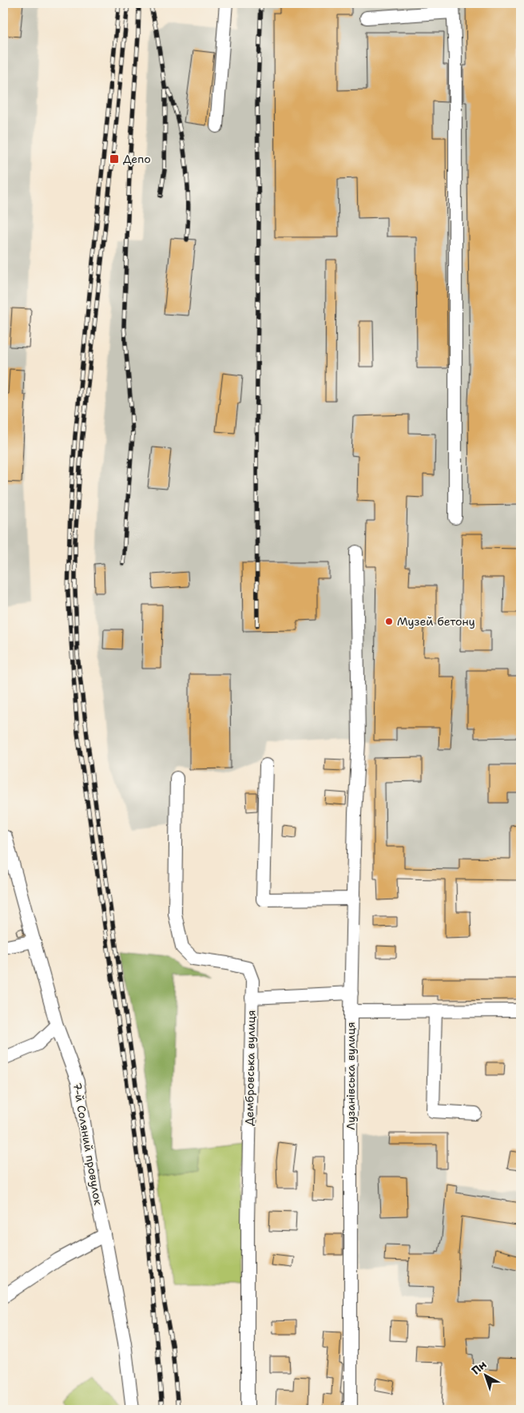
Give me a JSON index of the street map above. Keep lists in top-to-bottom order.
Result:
{
  "streets": {
    "street": ["Дембровська вулиця", "Лузанівська вулиця", "7-й Соляний провулок"]
  },
  "places": {
    "transit": ["Депо"],
    "other": ["Музей бетону"]
  },
  "north": "top left"
}
